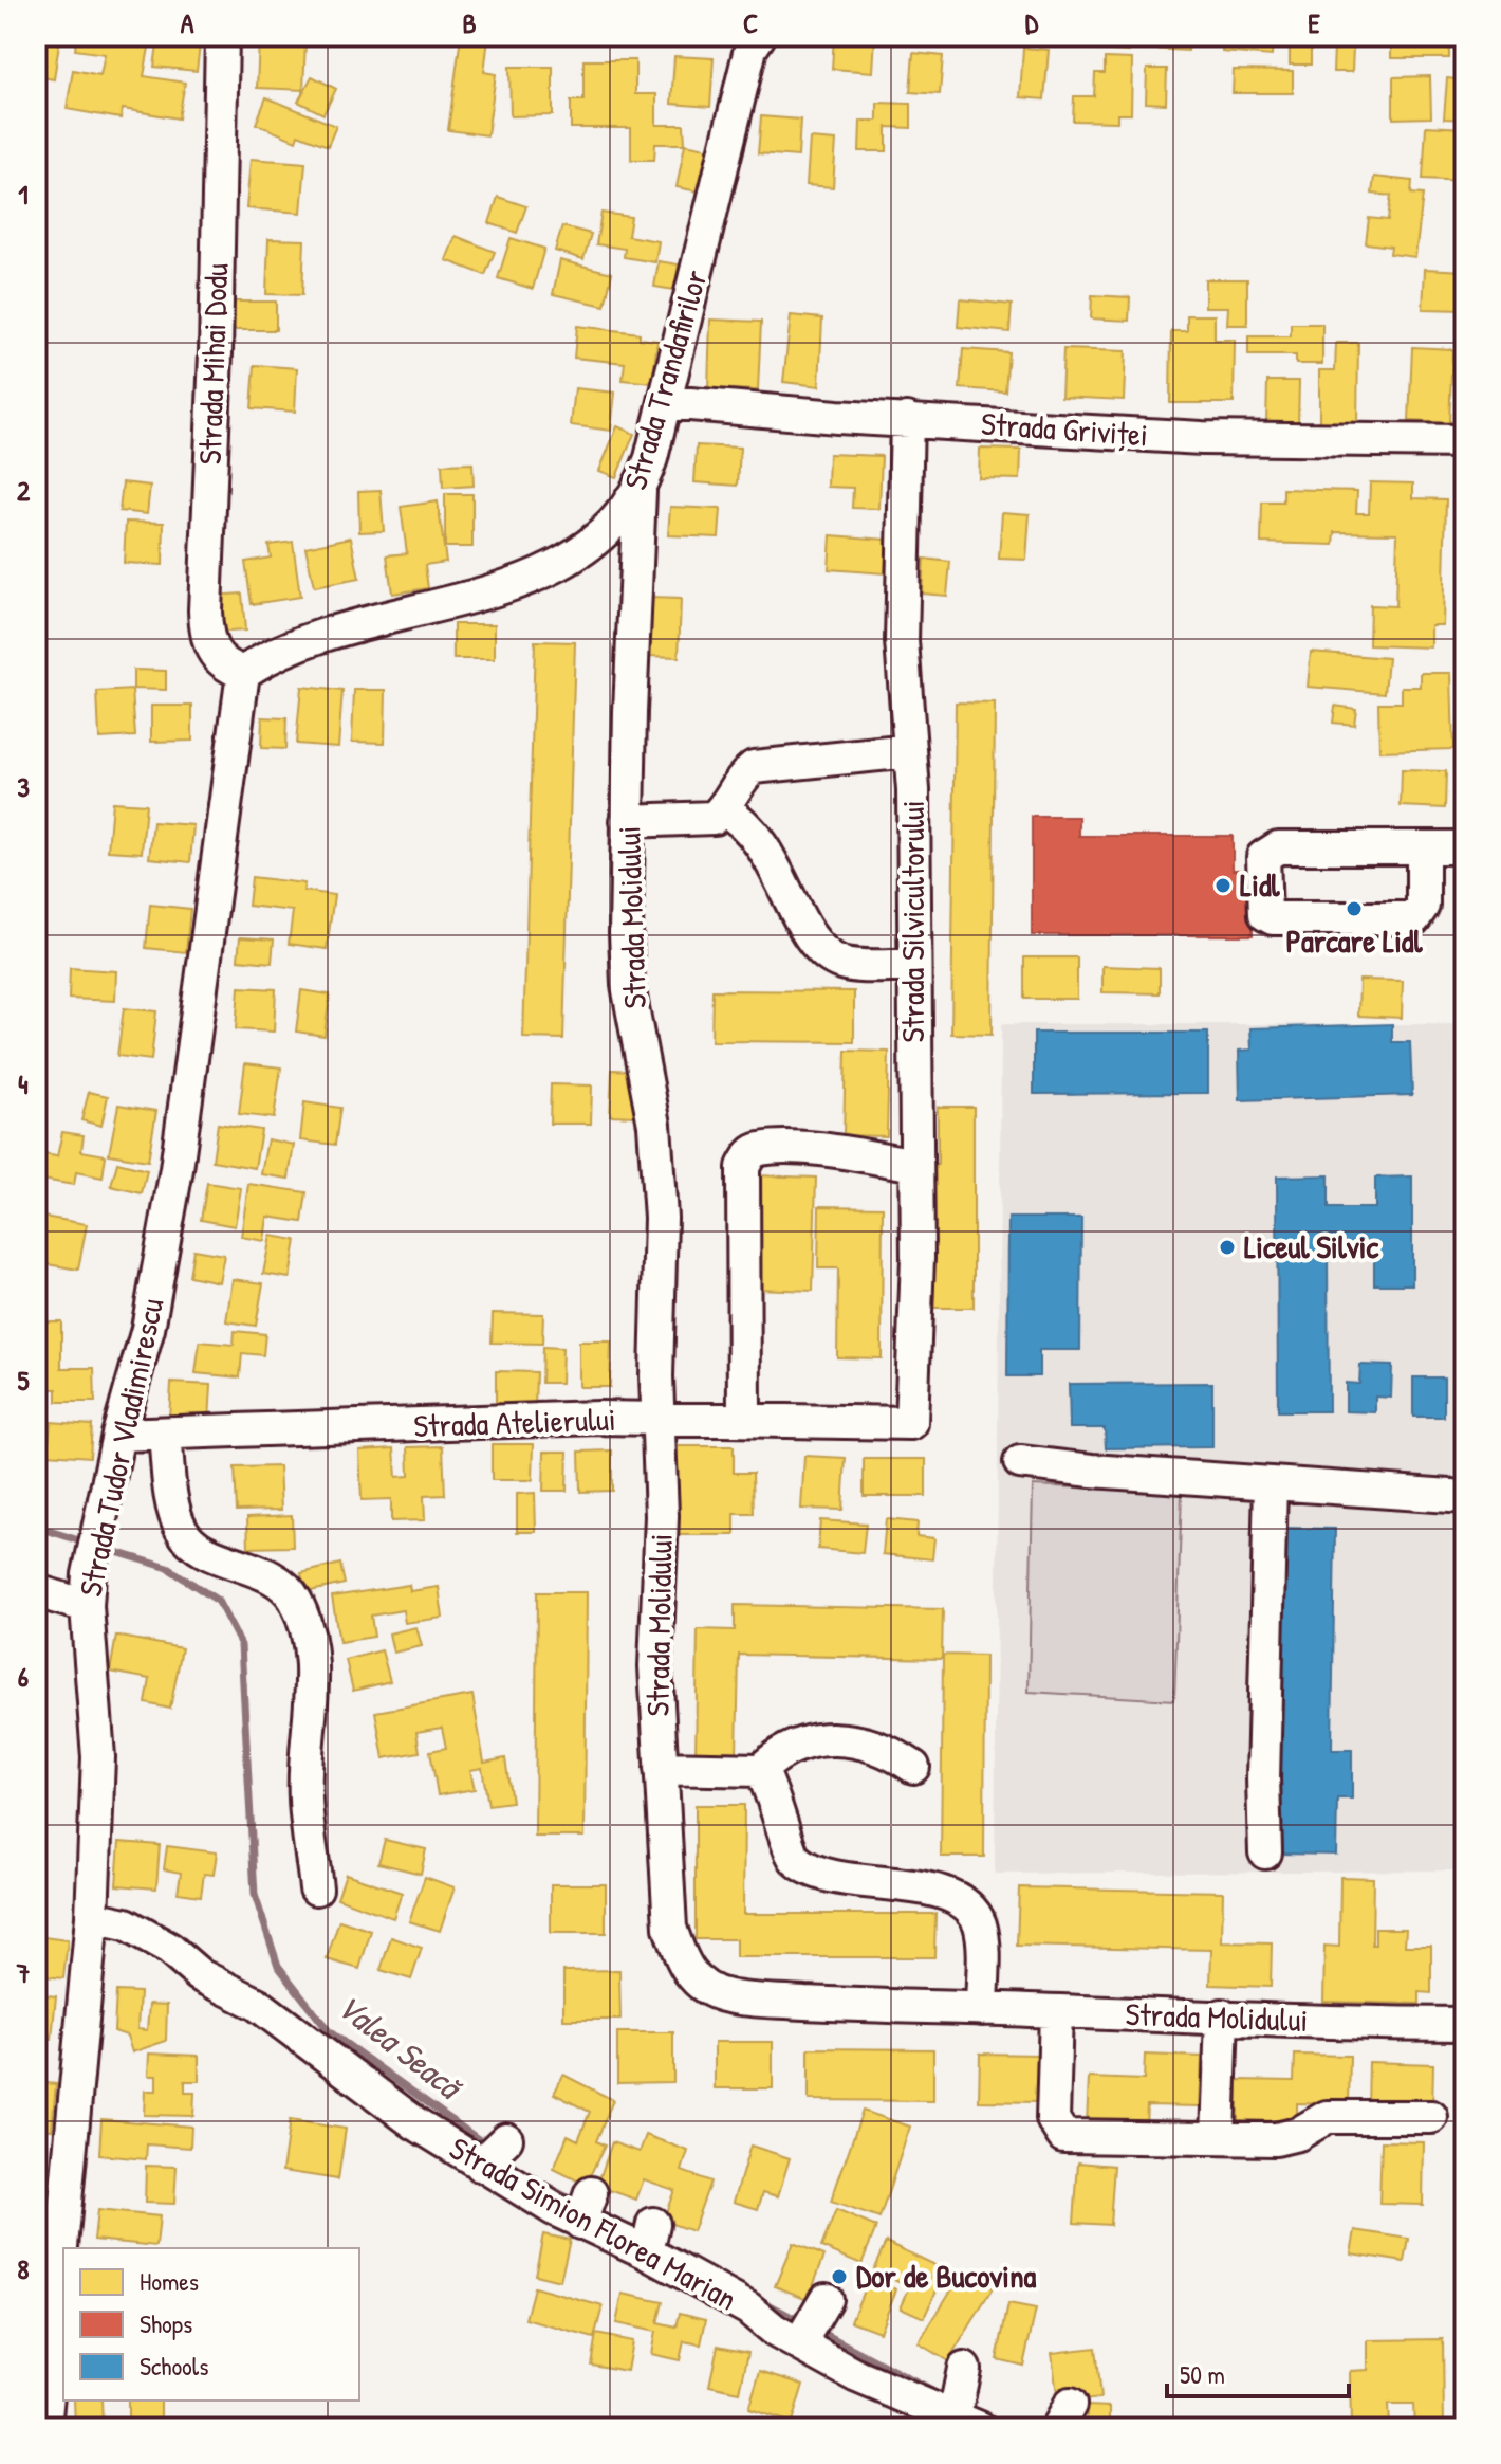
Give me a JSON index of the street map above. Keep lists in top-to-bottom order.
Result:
{
  "streets": {
    "street": [
      "Strada Mihai Dodu",
      "Strada Trandafirilor",
      "Strada Griviței",
      "Strada Molidului",
      "Strada Silvicultorului",
      "Strada Atelierului",
      "Strada Tudor Vladimirescu",
      "Strada Simion Florea Marian"
    ]
  },
  "crossings": [
    ["Strada Mihai Dodu", "Strada Trandafirilor"],
    ["Strada Mihai Dodu", "Strada Tudor Vladimirescu"],
    ["Strada Trandafirilor", "Strada Griviței"],
    ["Strada Trandafirilor", "Strada Molidului"],
    ["Strada Trandafirilor", "Strada Tudor Vladimirescu"],
    ["Strada Griviței", "Strada Silvicultorului"],
    ["Strada Molidului", "Strada Atelierului"],
    ["Strada Silvicultorului", "Strada Atelierului"],
    ["Strada Atelierului", "Strada Tudor Vladimirescu"],
    ["Strada Tudor Vladimirescu", "Strada Simion Florea Marian"]
  ],
  "water": ["Valea Seacă"],
  "places": [
    "Lidl",
    "Parcare Lidl",
    "Liceul Silvic",
    "Dor de Bucovina"
  ],
  "legend": ["Homes", "Shops", "Schools"],
  "scale_bar": "50 m",
  "grid": {
    "columns": [
      "A",
      "B",
      "C",
      "D",
      "E"
    ],
    "rows": [
      "1",
      "2",
      "3",
      "4",
      "5",
      "6",
      "7",
      "8"
    ]
  }
}
